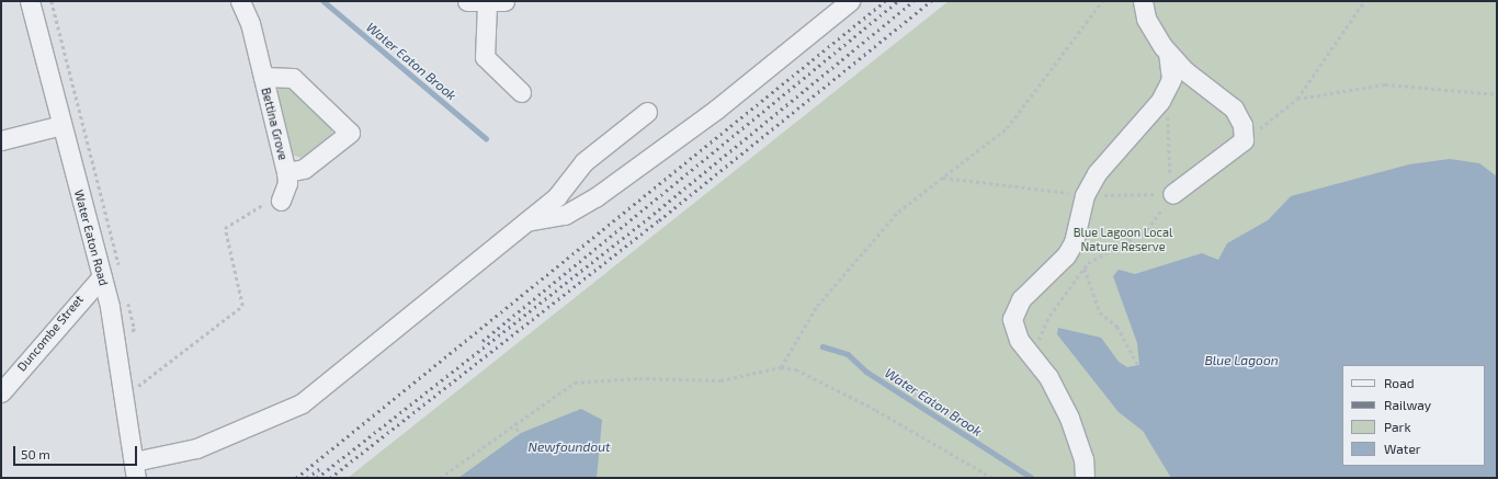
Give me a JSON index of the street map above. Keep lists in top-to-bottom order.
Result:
{
  "streets": {
    "street": ["Bettina Grove", "Water Eaton Road", "Duncombe Street"]
  },
  "crossings": [
    ["Water Eaton Road", "Duncombe Street"]
  ],
  "water": ["Water Eaton Brook", "Blue Lagoon", "Newfoundout"],
  "parks": ["Blue Lagoon Local Nature Reserve"],
  "legend": [
    "Road",
    "Railway",
    "Park",
    "Water"
  ],
  "scale_bar": "50 m"
}
